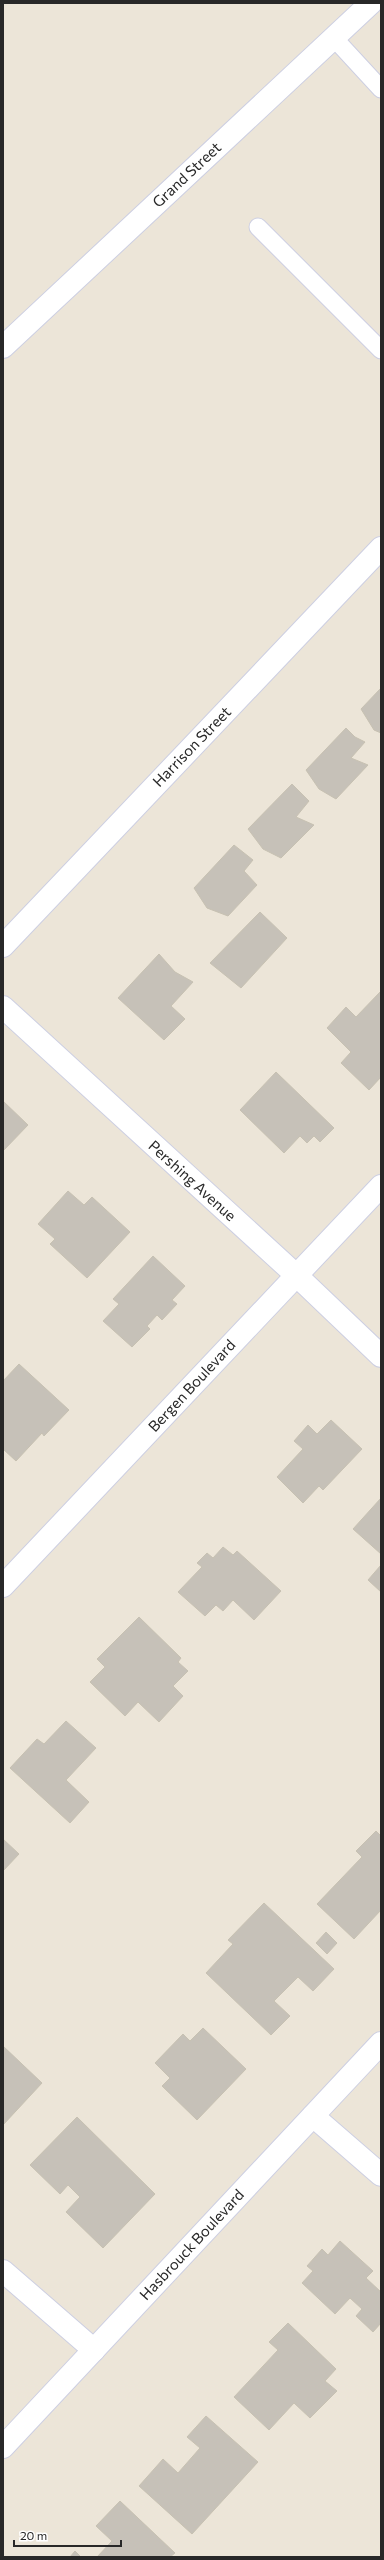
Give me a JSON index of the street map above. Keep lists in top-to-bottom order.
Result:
{
  "streets": {
    "street": [
      "Grand Street",
      "Harrison Street",
      "Pershing Avenue",
      "Bergen Boulevard",
      "Hasbrouck Boulevard"
    ]
  },
  "crossings": [
    ["Pershing Avenue", "Bergen Boulevard"]
  ],
  "scale_bar": "20 m"
}
